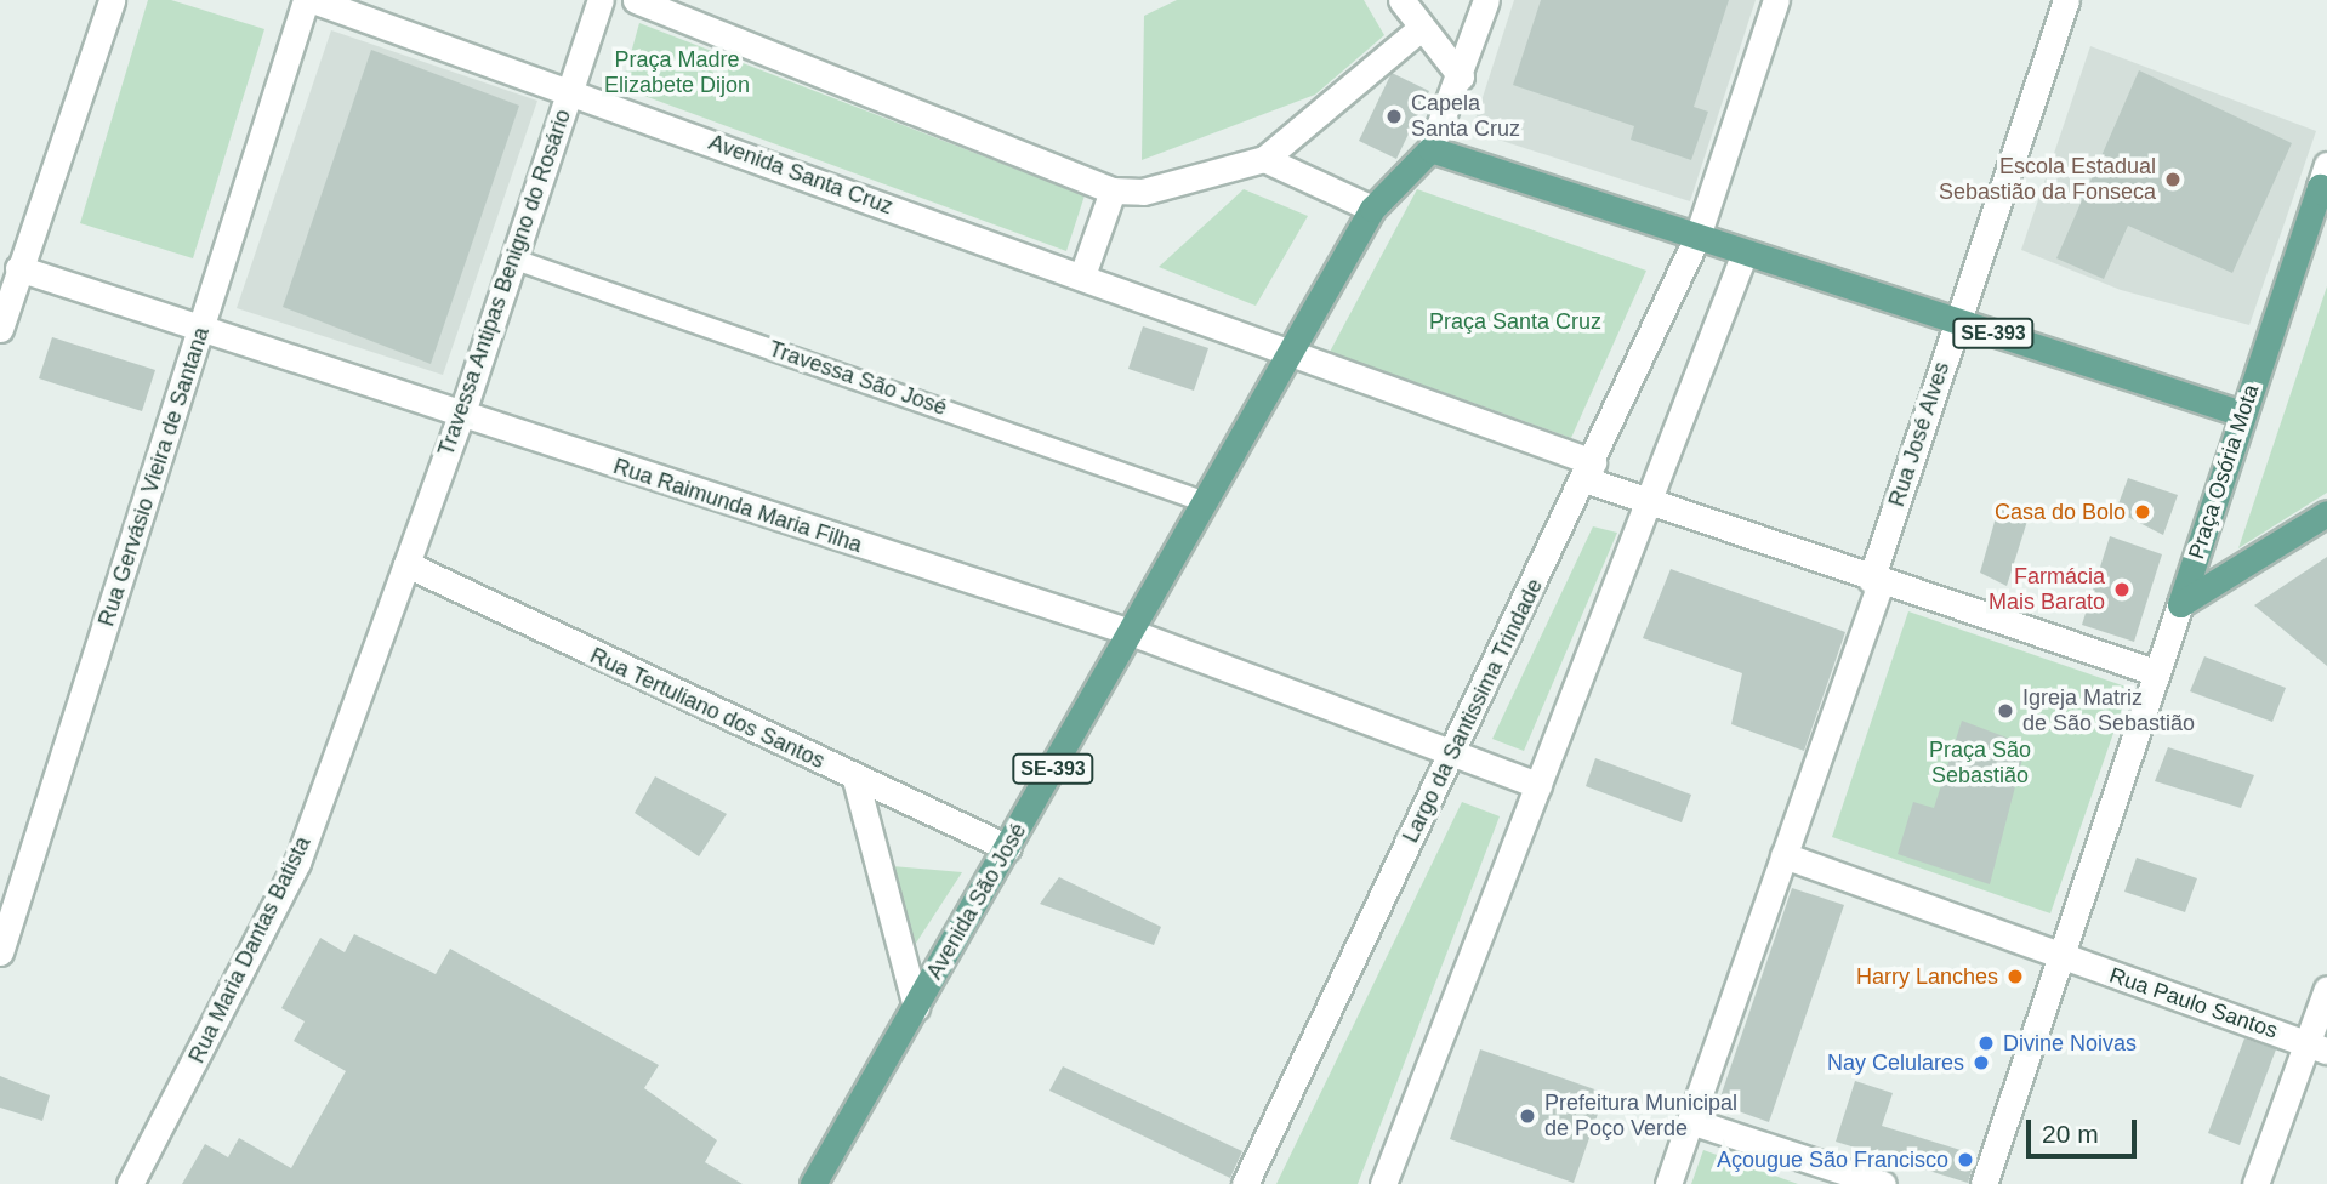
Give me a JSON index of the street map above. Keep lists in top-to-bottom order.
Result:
{
  "streets": {
    "main road": ["SE-393", "Praça Osória Mota", "Avenida São José"],
    "street": [
      "Avenida Santa Cruz",
      "Travessa Antipas Benigno do Rosário",
      "Rua José Alves",
      "Rua Gervásio Vieira de Santana",
      "Rua Raimunda Maria Filha",
      "Rua Tertuliano dos Santos",
      "Largo da Santissima Trindade",
      "Rua Maria Dantas Batista",
      "Rua Paulo Santos"
    ],
    "lane": ["Travessa São José"]
  },
  "crossings": [
    ["Avenida Santa Cruz", "Travessa Antipas Benigno do Rosário"],
    ["Avenida Santa Cruz", "SE-393"],
    ["Avenida Santa Cruz", "Avenida São José"],
    ["Travessa Antipas Benigno do Rosário", "Travessa São José"],
    ["Travessa Antipas Benigno do Rosário", "Rua Raimunda Maria Filha"],
    ["Travessa Antipas Benigno do Rosário", "Rua Tertuliano dos Santos"],
    ["Travessa Antipas Benigno do Rosário", "Rua Maria Dantas Batista"],
    ["SE-393", "Rua José Alves"],
    ["SE-393", "Praça Osória Mota"],
    ["SE-393", "Largo da Santissima Trindade"],
    ["SE-393", "Avenida São José"],
    ["Travessa São José", "Avenida São José"],
    ["Rua Gervásio Vieira de Santana", "Rua Raimunda Maria Filha"],
    ["Rua Raimunda Maria Filha", "Largo da Santissima Trindade"],
    ["Rua Raimunda Maria Filha", "Avenida São José"],
    ["Rua Tertuliano dos Santos", "Avenida São José"],
    ["Rua Tertuliano dos Santos", "Rua Maria Dantas Batista"]
  ],
  "parks": ["Praça Madre Elizabete Dijon", "Praça Santa Cruz", "Praça São Sebastião"],
  "places": [
    "Capela Santa Cruz",
    "Escola Estadual Sebastião da Fonseca",
    "Casa do Bolo",
    "Farmácia Mais Barato",
    "Igreja Matriz de São Sebastião",
    "Harry Lanches",
    "Divine Noivas",
    "Nay Celulares",
    "Prefeitura Municipal de Poço Verde",
    "Açougue São Francisco"
  ],
  "scale_bar": "20 m"
}
